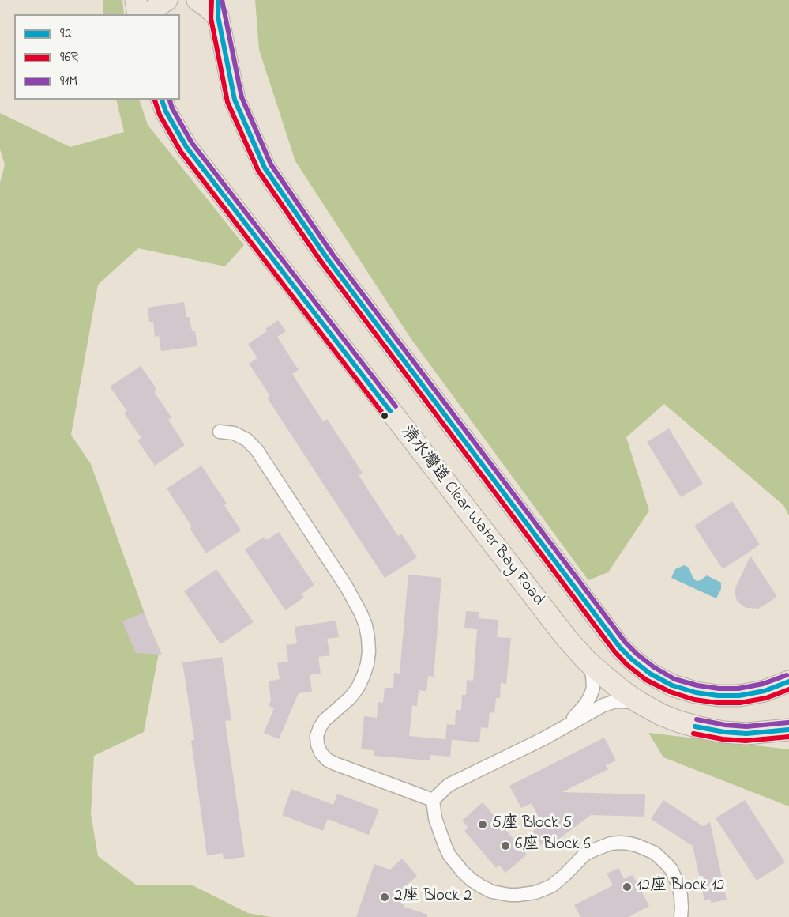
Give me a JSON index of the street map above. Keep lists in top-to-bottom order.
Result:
{
  "streets": {
    "main road": ["清水灣道 Clear Water Bay Road"]
  },
  "places": [
    "5座 Block 5",
    "6座 Block 6",
    "12座 Block 12",
    "2座 Block 2"
  ],
  "lines": ["transit line 92", "transit line 96R", "transit line 91M"],
  "legend": ["92", "96R", "91M"]
}
